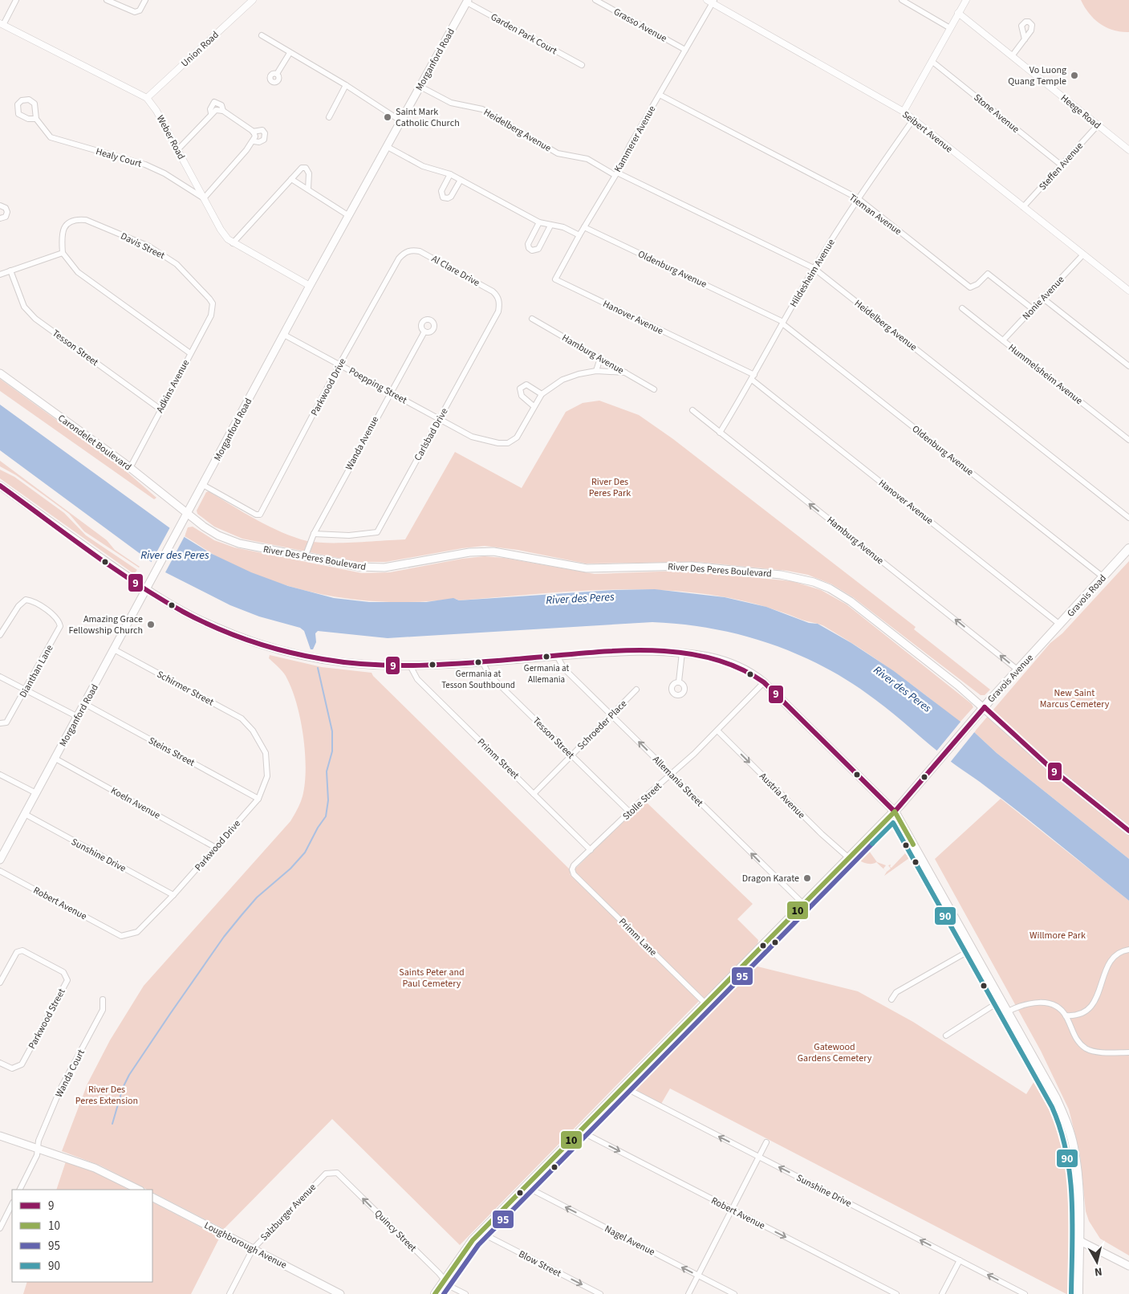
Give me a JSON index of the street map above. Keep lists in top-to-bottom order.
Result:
{
  "streets": {
    "main road": [
      "Morganford Road",
      "Carondelet Boulevard",
      "River Des Peres Boulevard",
      "Gravois Road",
      "Gravois Avenue",
      "Loughborough Avenue"
    ],
    "street": [
      "Grasso Avenue",
      "Garden Park Court",
      "Union Road",
      "Heege Road",
      "Stone Avenue",
      "Heidelberg Avenue",
      "Seibert Avenue",
      "Weber Road",
      "Kammerer Avenue",
      "Healy Court",
      "Steffen Avenue",
      "Tieman Avenue",
      "Davis Street",
      "Oldenburg Avenue",
      "Al Clare Drive",
      "Hildesheim Avenue",
      "Nonie Avenue",
      "Hanover Avenue",
      "Tesson Street",
      "Hamburg Avenue",
      "Hummelsheim Avenue",
      "Poepping Street",
      "Adkins Avenue",
      "Parkwood Drive",
      "Carlsbad Drive",
      "Wanda Avenue",
      "Dianthan Lane",
      "Schirmer Street",
      "Schroeder Place",
      "Steins Street",
      "Primm Street",
      "Allemania Street",
      "Austria Avenue",
      "Stolle Street",
      "Koeln Avenue",
      "Sunshine Drive",
      "Robert Avenue",
      "Primm Lane",
      "Parkwood Street",
      "Wanda Court",
      "Salzburger Avenue",
      "Quincy Street",
      "Nagel Avenue",
      "Blow Street"
    ]
  },
  "crossings": [
    ["Grasso Avenue", "Kammerer Avenue"],
    ["Garden Park Court", "Morganford Road"],
    ["Union Road", "Weber Road"],
    ["Morganford Road", "Heidelberg Avenue"],
    ["Morganford Road", "Weber Road"],
    ["Morganford Road", "Poepping Street"],
    ["Morganford Road", "Parkwood Drive"],
    ["Morganford Road", "Carondelet Boulevard"],
    ["Morganford Road", "River Des Peres Boulevard"],
    ["Morganford Road", "Schirmer Street"],
    ["Morganford Road", "Steins Street"],
    ["Morganford Road", "Koeln Avenue"],
    ["Morganford Road", "Sunshine Drive"],
    ["Heege Road", "Steffen Avenue"],
    ["Stone Avenue", "Steffen Avenue"],
    ["Heidelberg Avenue", "Kammerer Avenue"],
    ["Heidelberg Avenue", "Hildesheim Avenue"],
    ["Seibert Avenue", "Kammerer Avenue"],
    ["Seibert Avenue", "Steffen Avenue"],
    ["Seibert Avenue", "Hildesheim Avenue"],
    ["Seibert Avenue", "Nonie Avenue"],
    ["Weber Road", "Healy Court"],
    ["Kammerer Avenue", "Tieman Avenue"],
    ["Kammerer Avenue", "Oldenburg Avenue"],
    ["Kammerer Avenue", "Hanover Avenue"],
    ["Tieman Avenue", "Hildesheim Avenue"],
    ["Tieman Avenue", "Nonie Avenue"],
    ["Davis Street", "Adkins Avenue"],
    ["Oldenburg Avenue", "Hildesheim Avenue"],
    ["Oldenburg Avenue", "Gravois Road"],
    ["Al Clare Drive", "Parkwood Drive"],
    ["Al Clare Drive", "Carlsbad Drive"],
    ["Hildesheim Avenue", "Hanover Avenue"],
    ["Hildesheim Avenue", "Hamburg Avenue"],
    ["Nonie Avenue", "Hummelsheim Avenue"],
    ["Hanover Avenue", "Gravois Road"],
    ["Tesson Street", "Adkins Avenue"],
    ["Tesson Street", "Schroeder Place"],
    ["Tesson Street", "Stolle Street"],
    ["Hamburg Avenue", "Gravois Avenue"],
    ["Poepping Street", "Parkwood Drive"],
    ["Poepping Street", "Carlsbad Drive"],
    ["Poepping Street", "Wanda Avenue"],
    ["Adkins Avenue", "Carondelet Boulevard"],
    ["Parkwood Drive", "Schirmer Street"],
    ["Parkwood Drive", "Steins Street"],
    ["Parkwood Drive", "Koeln Avenue"],
    ["Parkwood Drive", "Sunshine Drive"],
    ["Parkwood Drive", "Robert Avenue"],
    ["Carlsbad Drive", "Wanda Avenue"],
    ["Carondelet Boulevard", "River Des Peres Boulevard"],
    ["Wanda Avenue", "River Des Peres Boulevard"],
    ["River Des Peres Boulevard", "Gravois Avenue"],
    ["Gravois Road", "Gravois Avenue"],
    ["Gravois Avenue", "Allemania Street"],
    ["Gravois Avenue", "Austria Avenue"],
    ["Gravois Avenue", "Sunshine Drive"],
    ["Gravois Avenue", "Robert Avenue"],
    ["Gravois Avenue", "Primm Lane"],
    ["Gravois Avenue", "Quincy Street"],
    ["Gravois Avenue", "Nagel Avenue"],
    ["Gravois Avenue", "Blow Street"],
    ["Schroeder Place", "Primm Street"],
    ["Schroeder Place", "Allemania Street"],
    ["Primm Street", "Stolle Street"],
    ["Allemania Street", "Stolle Street"],
    ["Austria Avenue", "Stolle Street"],
    ["Stolle Street", "Primm Lane"],
    ["Salzburger Avenue", "Quincy Street"],
    ["Salzburger Avenue", "Loughborough Avenue"]
  ],
  "one_way": [
    "Hamburg Avenue",
    "Allemania Street",
    "Austria Avenue",
    "Sunshine Drive",
    "Robert Avenue",
    "Quincy Street",
    "Nagel Avenue",
    "Blow Street"
  ],
  "water": ["River des Peres"],
  "parks": [
    "River Des Peres Park",
    "New Saint Marcus Cemetery",
    "Willmore Park",
    "Saints Peter and Paul Cemetery",
    "Gatewood Gardens Cemetery",
    "River Des Peres Extension"
  ],
  "places": [
    "Vo Luong Quang Temple",
    "Saint Mark Catholic Church",
    "Amazing Grace Fellowship Church",
    "Germania at Allemania",
    "Germania at Tesson Southbound",
    "Dragon Karate"
  ],
  "lines": [
    "transit line 9",
    "transit line 10",
    "transit line 90",
    "transit line 95"
  ],
  "legend": [
    "9",
    "10",
    "95",
    "90"
  ],
  "north": "bottom"
}
